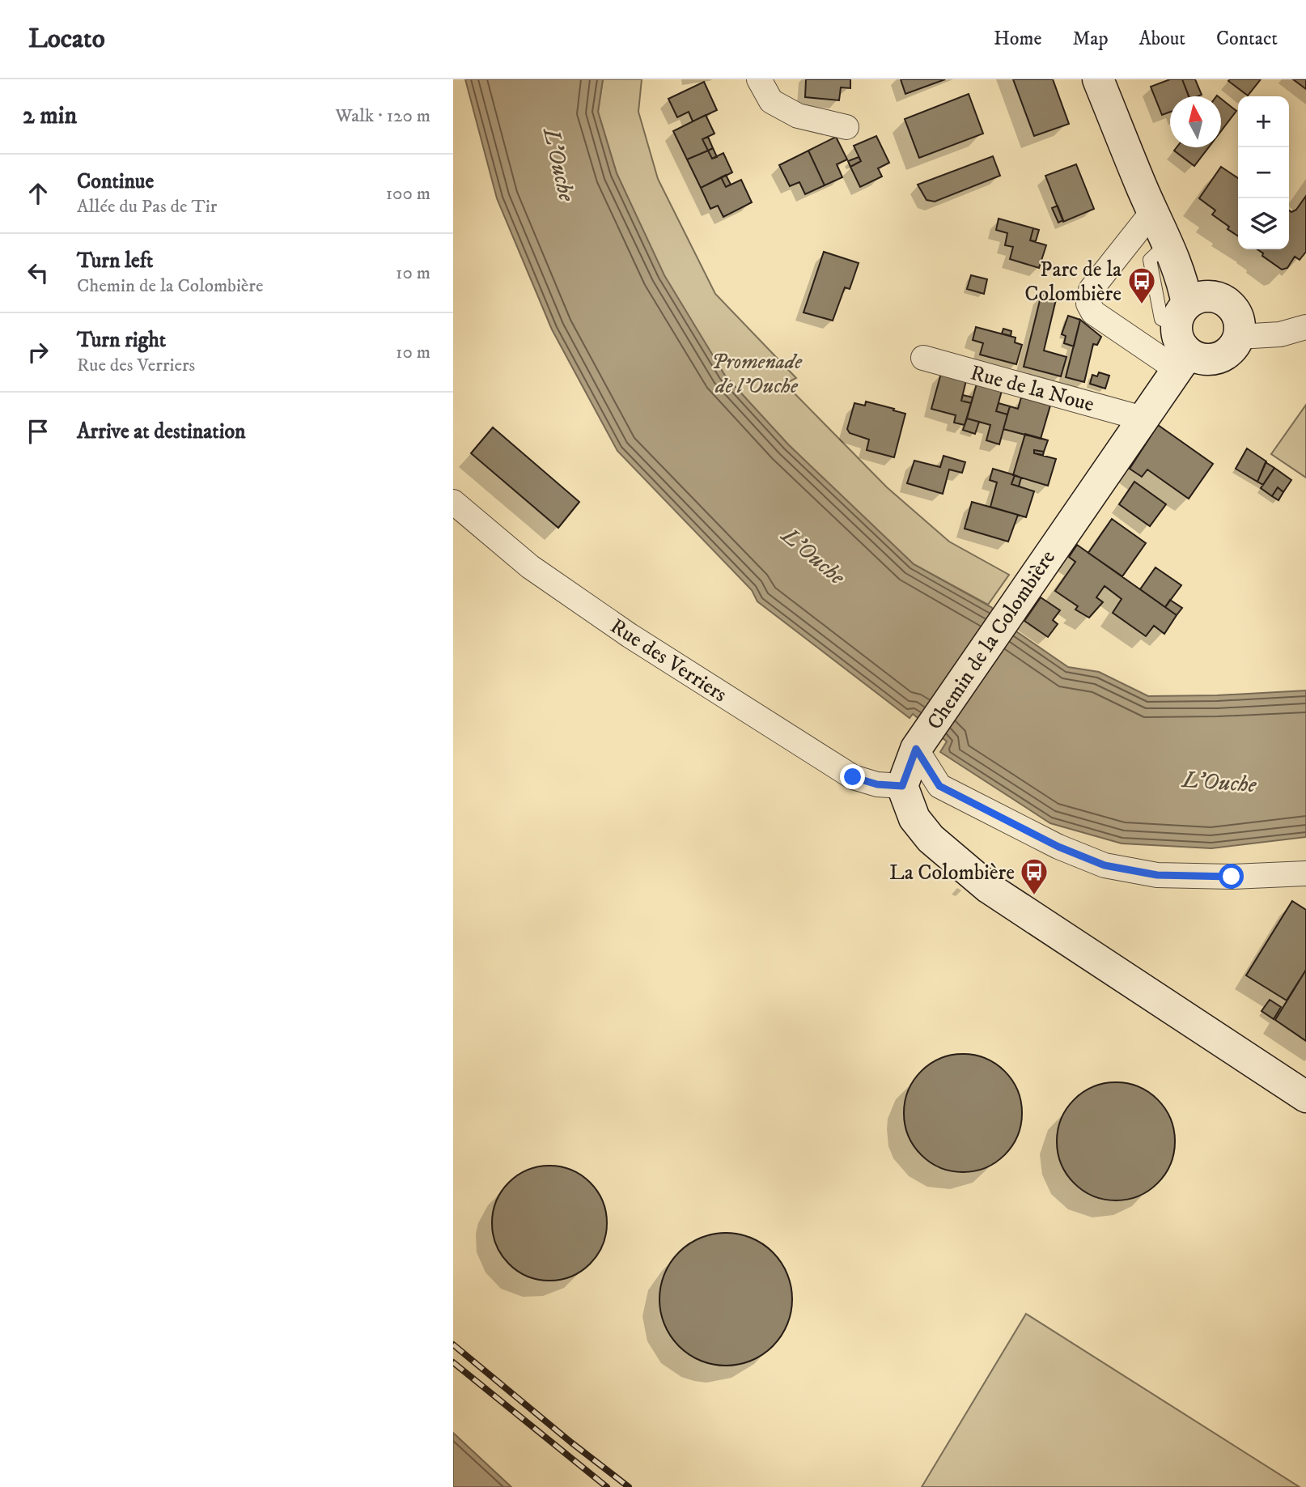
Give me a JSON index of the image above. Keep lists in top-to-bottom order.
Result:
{
  "streets": {
    "street": ["Rue de la Noue", "Chemin de la Colombière", "Rue des Verriers"]
  },
  "crossings": [
    ["Rue de la Noue", "Chemin de la Colombière"],
    ["Chemin de la Colombière", "Rue des Verriers"]
  ],
  "water": ["L'Ouche"],
  "parks": ["Promenade de l'Ouche"],
  "places": {
    "bus stop": ["Parc de la Colombière", "La Colombière"]
  },
  "north": "top",
  "page": {
    "header": "Locato",
    "nav": [
      "Home",
      "Map",
      "About",
      "Contact"
    ],
    "heading": ["2 min", "Walk · 120 m"],
    "map_buttons": ["+", "−"],
    "list": [
      ["Continue", "Allée du Pas de Tir", "100 m"],
      ["Turn left", "Chemin de la Colombière", "10 m"],
      ["Turn right", "Rue des Verriers", "10 m"],
      "Arrive at destination"
    ]
  }
}
